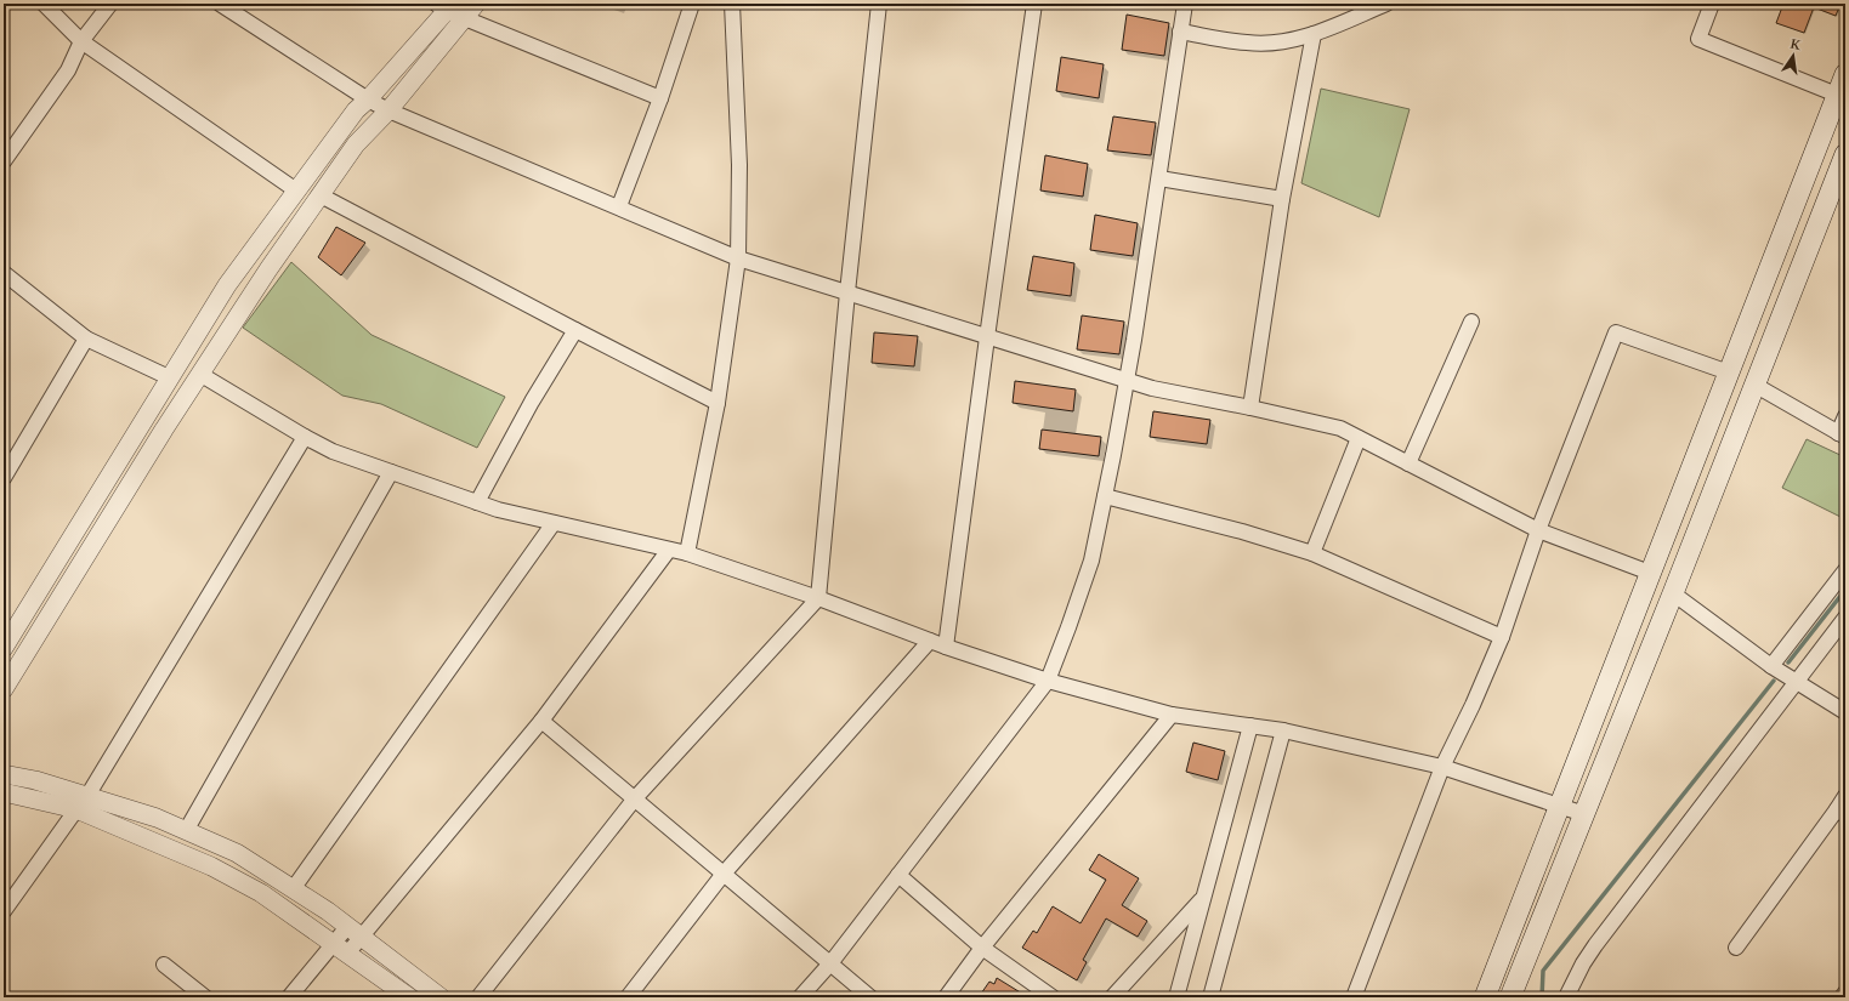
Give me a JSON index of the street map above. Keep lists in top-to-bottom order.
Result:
{
  "north": "top"
}
